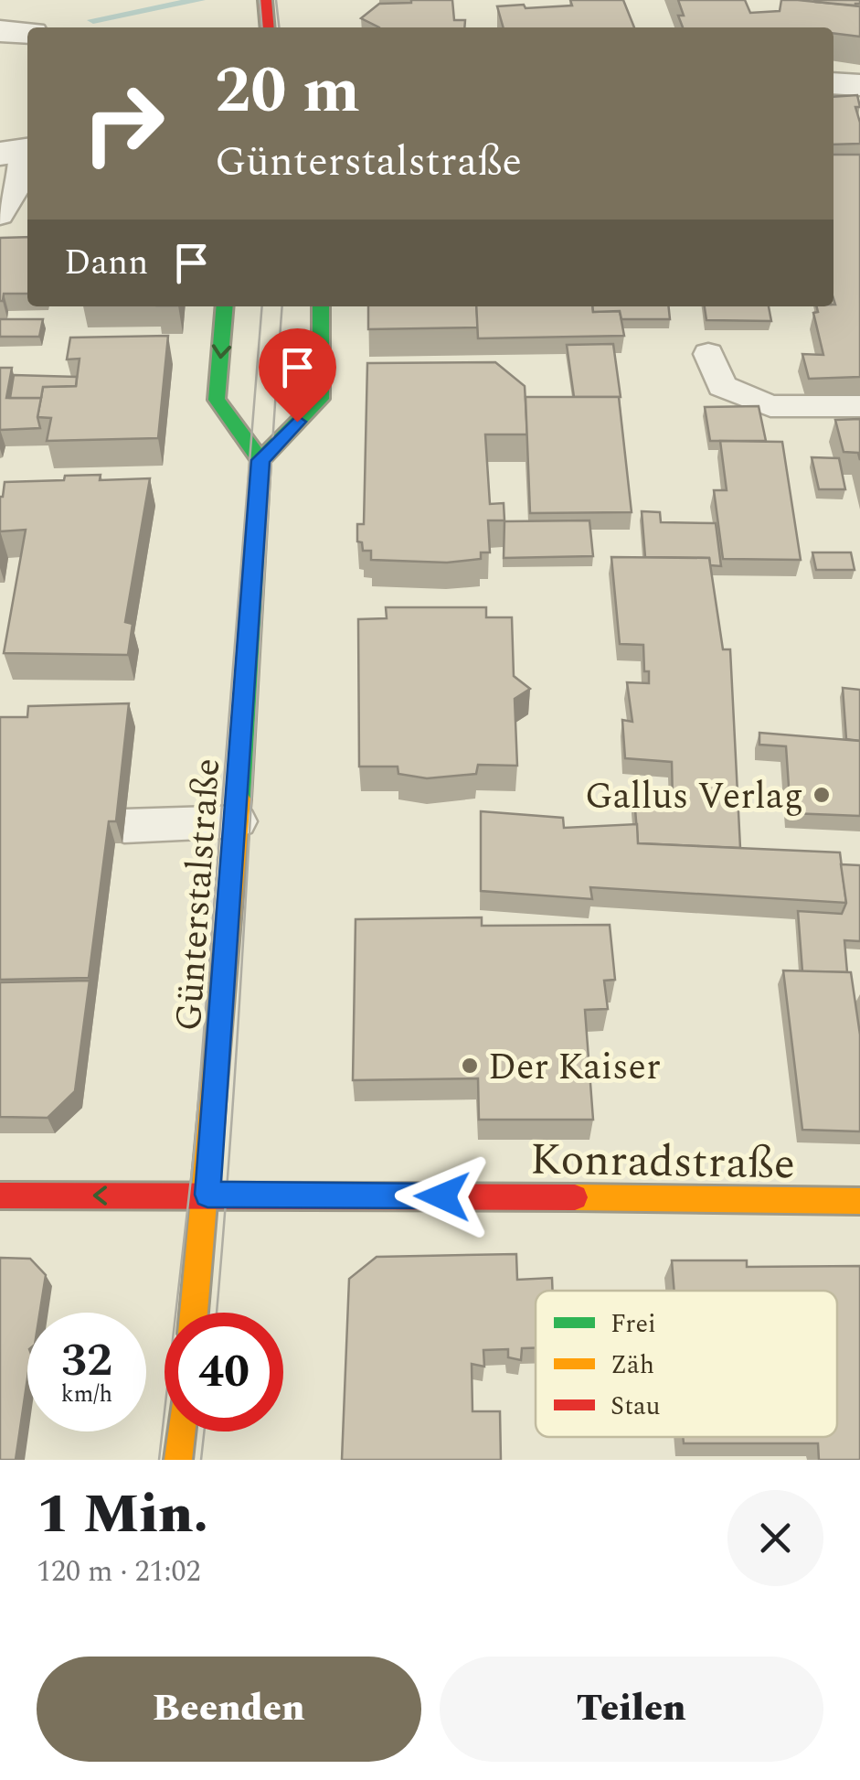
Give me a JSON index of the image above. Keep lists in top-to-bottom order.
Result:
{
  "streets": {
    "main road": ["Günterstalstraße", "Konradstraße"]
  },
  "crossings": [
    ["Günterstalstraße", "Konradstraße"]
  ],
  "places": ["Gallus Verlag", "Der Kaiser"],
  "legend": ["Frei", "Zäh", "Stau"],
  "page": {
    "turn": ["20 m", "Günterstalstraße"],
    "then": "Dann",
    "speed": "32 km/h",
    "limit": "40",
    "heading": ["1 Min.", "120 m · 21:02"],
    "buttons": ["Beenden", "Teilen"]
  }
}
